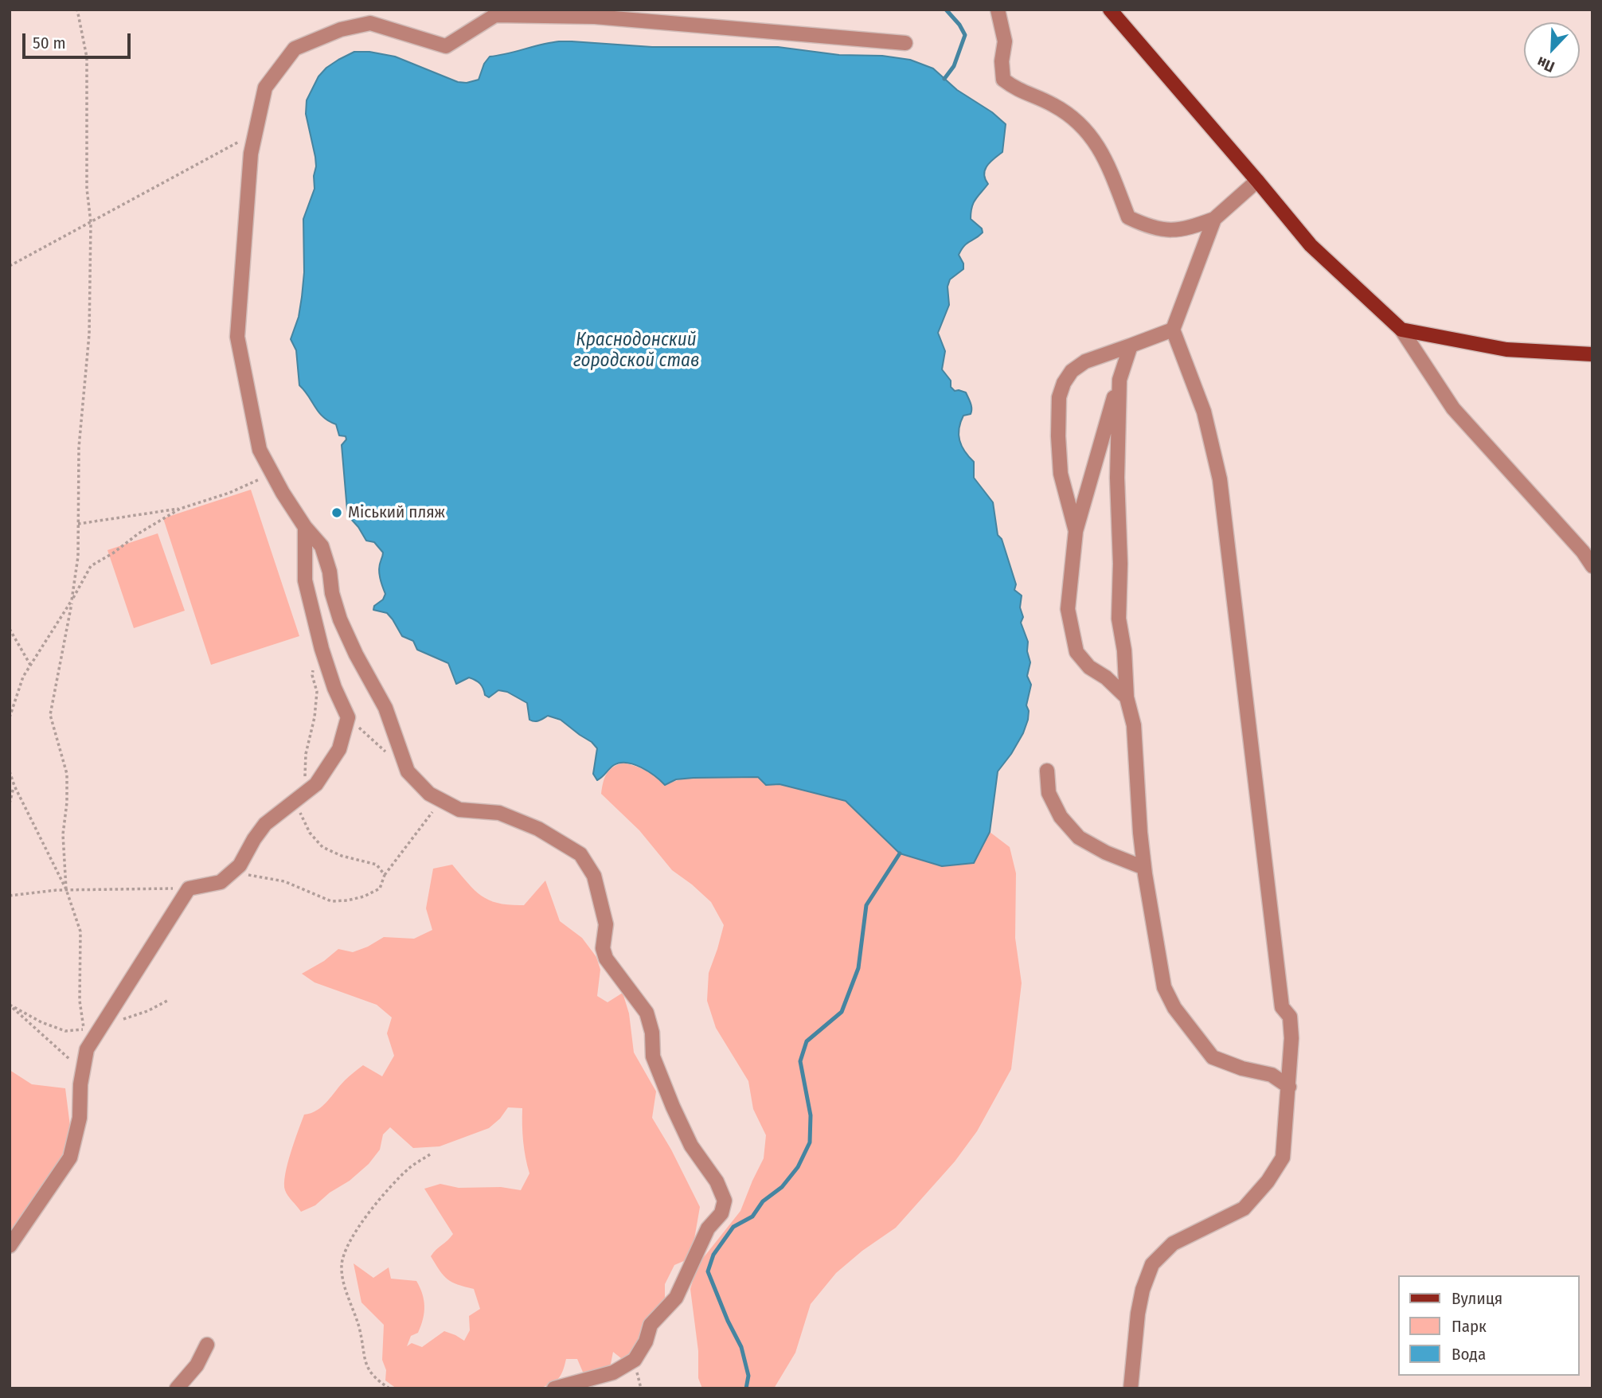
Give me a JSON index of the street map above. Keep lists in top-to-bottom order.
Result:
{
  "water": ["Краснодонский городской став"],
  "places": ["Міський пляж"],
  "legend": ["Вулиця", "Парк", "Вода"],
  "scale_bar": "50 m",
  "north": "bottom left"
}
